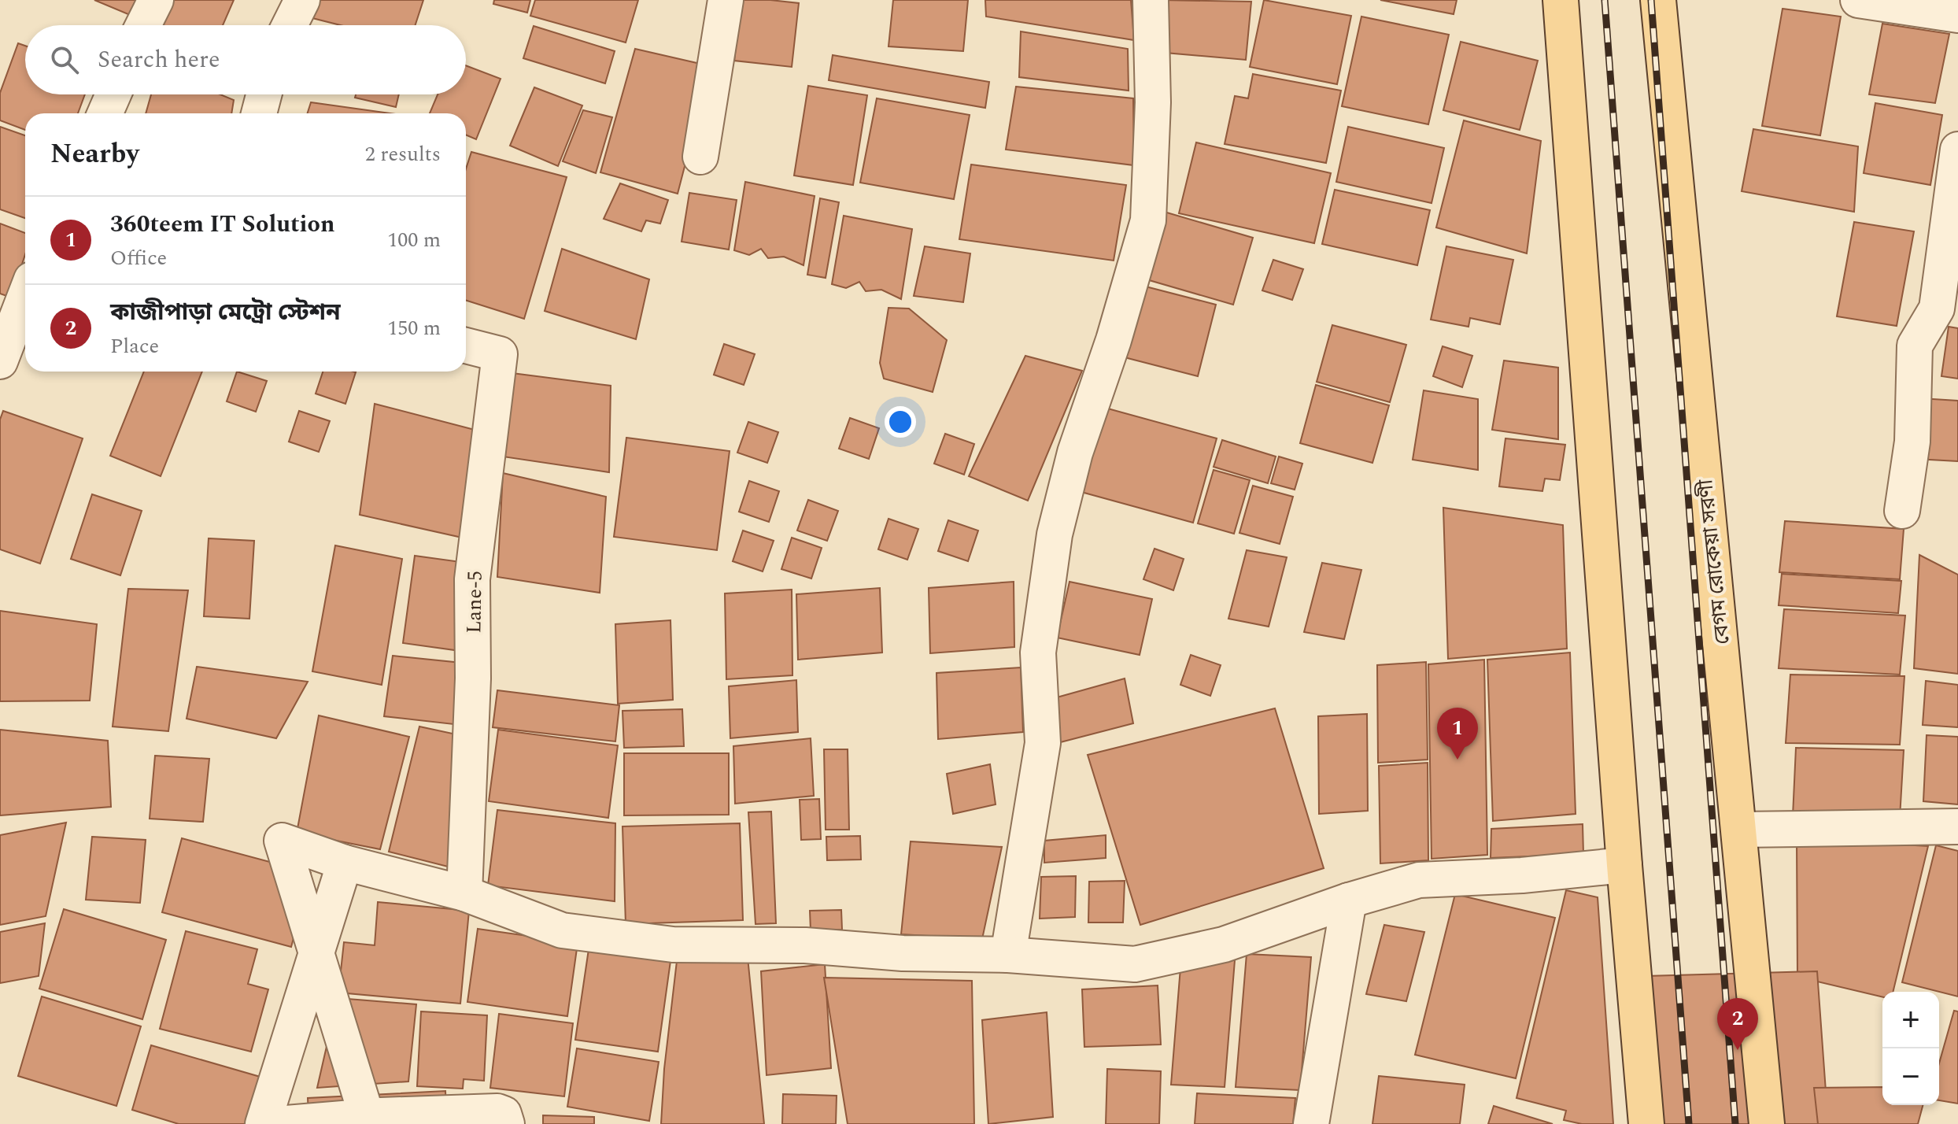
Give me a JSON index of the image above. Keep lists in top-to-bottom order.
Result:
{
  "streets": {
    "main road": ["বেগম রোকেয়া সরণী"],
    "street": ["Lane-5"]
  },
  "page": {
    "search": "Search here",
    "heading": ["Nearby", "2 results"],
    "list": [
      {
        "mark": "1",
        "name": "360teem IT Solution",
        "note": "Office",
        "value": "100 m"
      },
      {
        "mark": "2",
        "name": "কাজীপাড়া মেট্রো স্টেশন",
        "note": "Place",
        "value": "150 m"
      }
    ],
    "pins": ["1", "2"],
    "map_buttons": ["+", "−"]
  }
}
